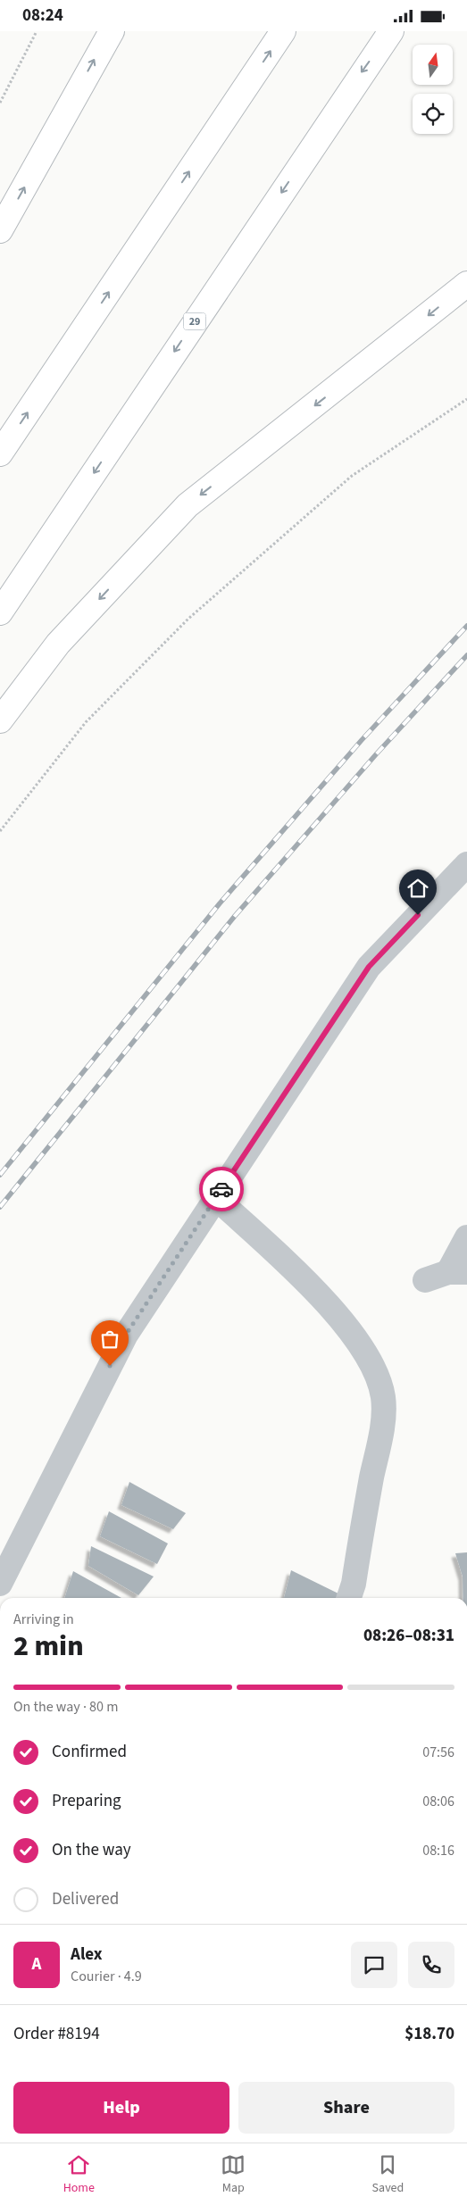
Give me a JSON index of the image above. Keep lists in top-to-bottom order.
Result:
{
  "streets": {
    "highway": ["29"]
  },
  "north": "top",
  "page": {
    "status": "08:24",
    "heading": ["2 min", "Arriving in", "08:26–08:31"],
    "panel": [
      "Alex",
      "Courier · 4.9",
      "Order #8194",
      "$18.70"
    ],
    "bar": "On the way · 80 m",
    "list": [
      ["Confirmed", "07:56"],
      ["Preparing", "08:06"],
      ["On the way", "08:16"],
      "Delivered"
    ],
    "round": "A",
    "buttons": ["Help", "Share"],
    "tabs": ["Home", "Map", "Saved"]
  }
}
